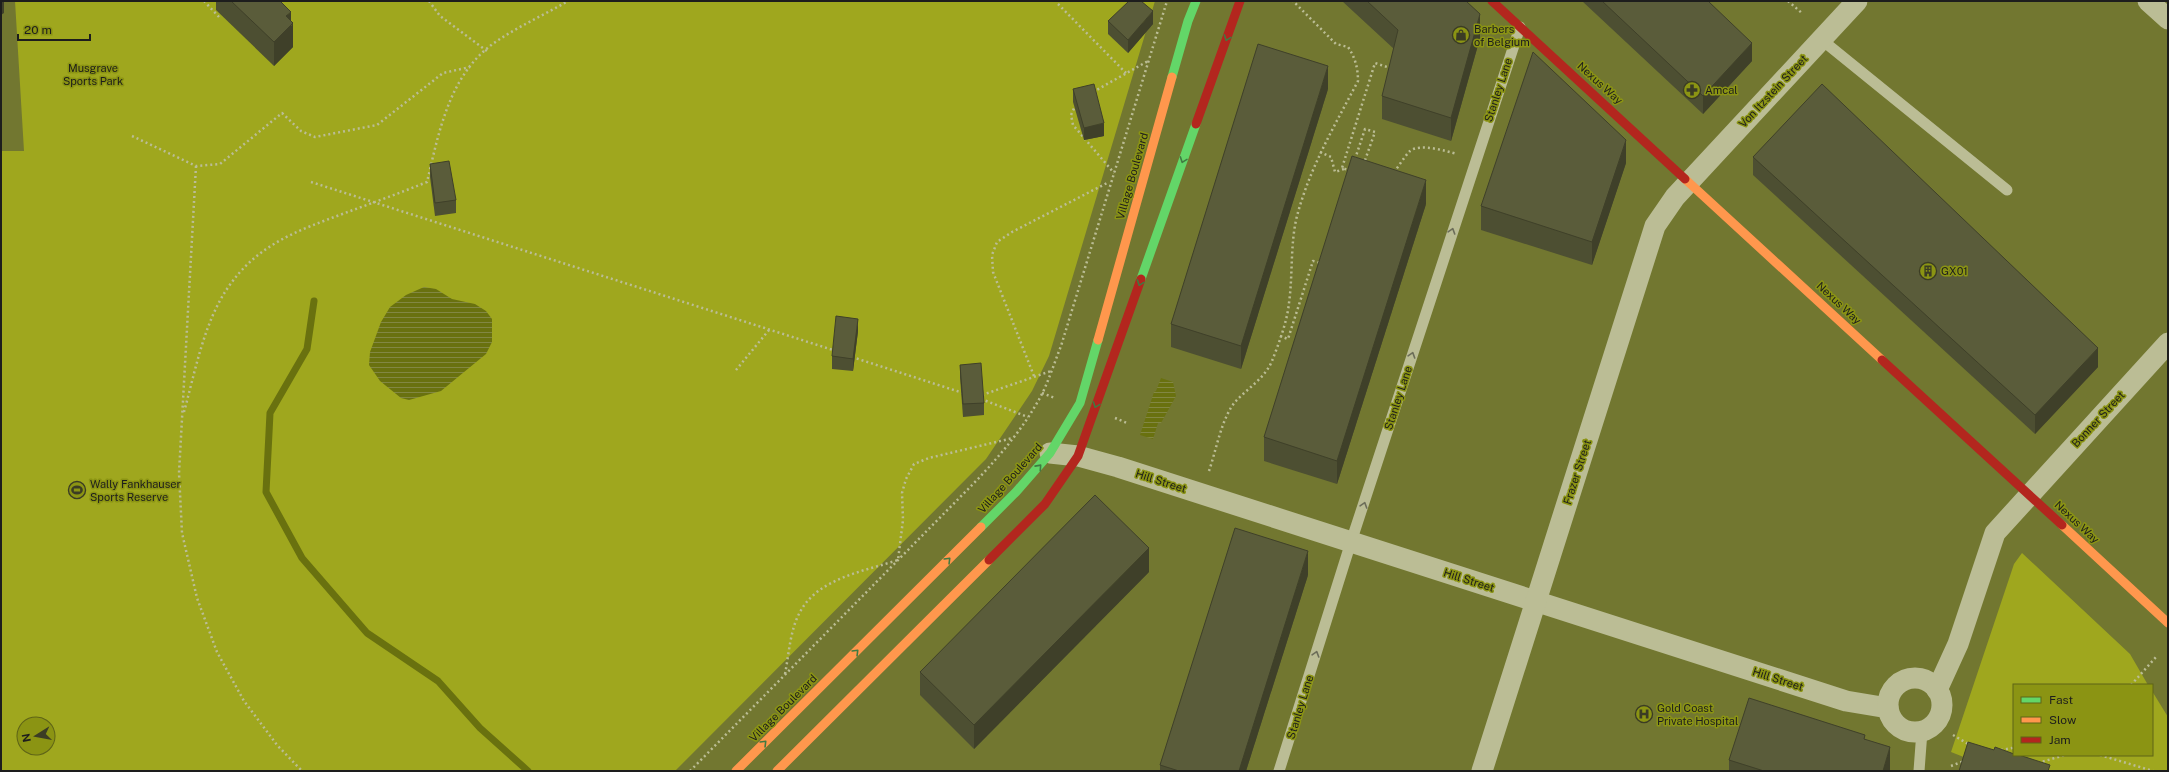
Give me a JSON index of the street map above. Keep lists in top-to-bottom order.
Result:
{
  "streets": {
    "street": [
      "Nexus Way",
      "Von Itzstein Street",
      "Village Boulevard",
      "Bonner Street",
      "Frazer Street",
      "Hill Street"
    ],
    "lane": ["Stanley Lane"]
  },
  "crossings": [
    ["Nexus Way", "Stanley Lane"],
    ["Nexus Way", "Von Itzstein Street"],
    ["Nexus Way", "Bonner Street"],
    ["Nexus Way", "Frazer Street"],
    ["Stanley Lane", "Hill Street"],
    ["Von Itzstein Street", "Frazer Street"],
    ["Village Boulevard", "Hill Street"],
    ["Frazer Street", "Hill Street"]
  ],
  "one_way": ["Stanley Lane"],
  "parks": ["Musgrave Sports Park"],
  "places": {
    "shop": ["Barbers of Belgium"],
    "pharmacy": ["Amcal"],
    "building": ["GX01"],
    "sports": ["Wally Fankhauser Sports Reserve"],
    "hospital": ["Gold Coast Private Hospital"]
  },
  "legend": ["Fast", "Slow", "Jam"],
  "scale_bar": "20 m",
  "north": "left"
}
